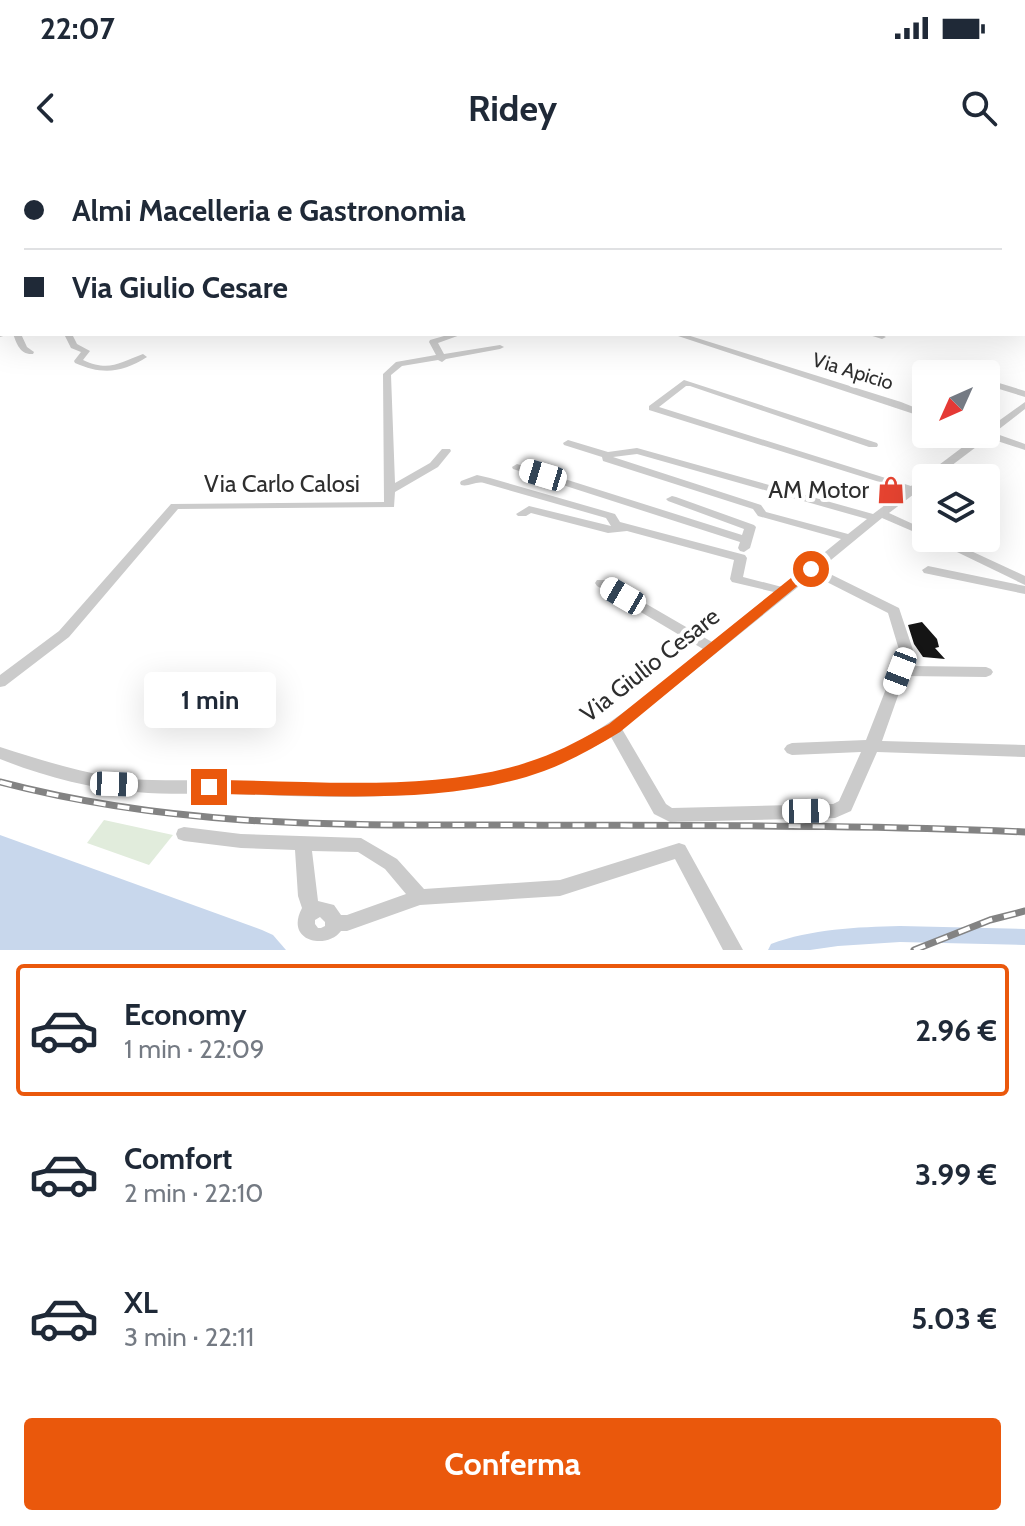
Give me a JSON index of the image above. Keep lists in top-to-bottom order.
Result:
{
  "streets": {
    "street": ["Via Apicio", "Via Carlo Calosi", "Via Giulio Cesare"]
  },
  "places": {
    "shop": ["AM Motor"]
  },
  "north": "bottom left",
  "page": {
    "status": "22:07",
    "header": "Ridey",
    "banner": ["Almi Macelleria e Gastronomia", "Via Giulio Cesare"],
    "bubble": "1 min",
    "list": [
      {
        "name": "Economy",
        "note": "1 min · 22:09",
        "value": "2.96 €"
      },
      {
        "name": "Comfort",
        "note": "2 min · 22:10",
        "value": "3.99 €"
      },
      {
        "name": "XL",
        "note": "3 min · 22:11",
        "value": "5.03 €"
      }
    ],
    "buttons": "Conferma"
  }
}
